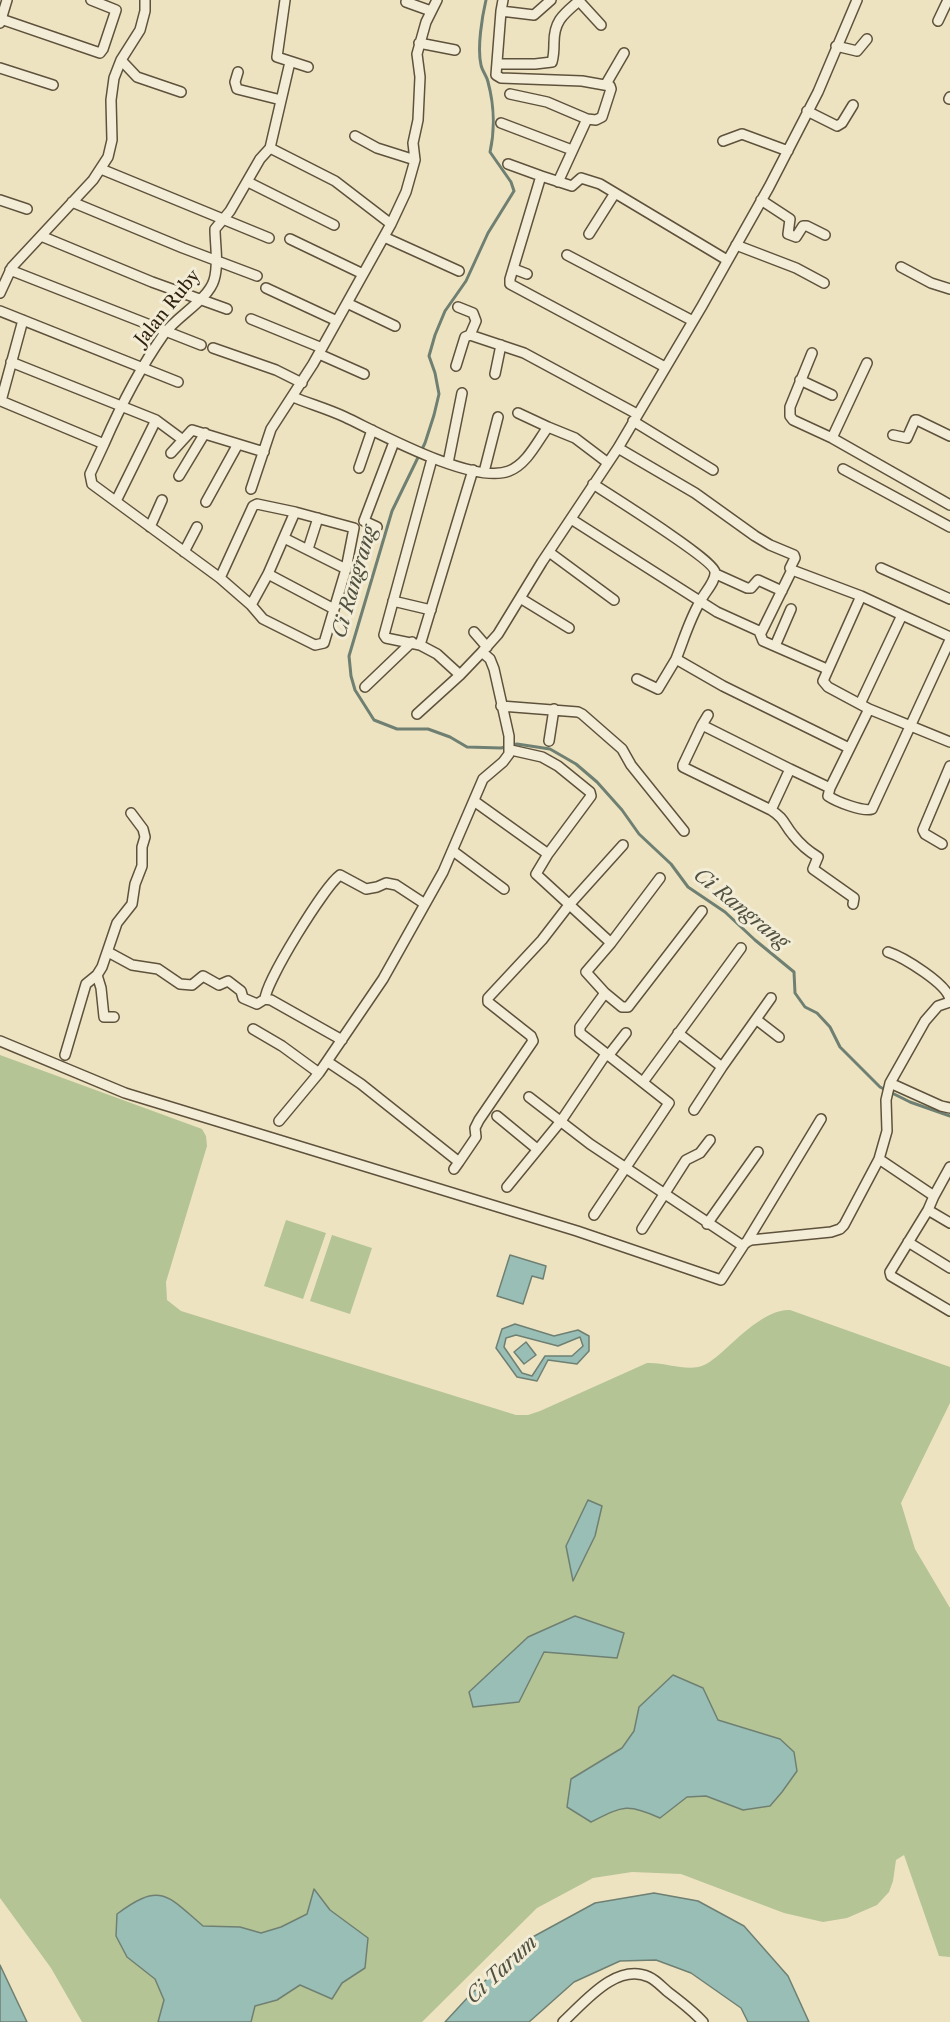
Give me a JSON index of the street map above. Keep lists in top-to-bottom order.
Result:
{
  "streets": {
    "street": ["Jalan Ruby"]
  },
  "water": ["Ci Rangrang", "Ci Tarum"]
}
